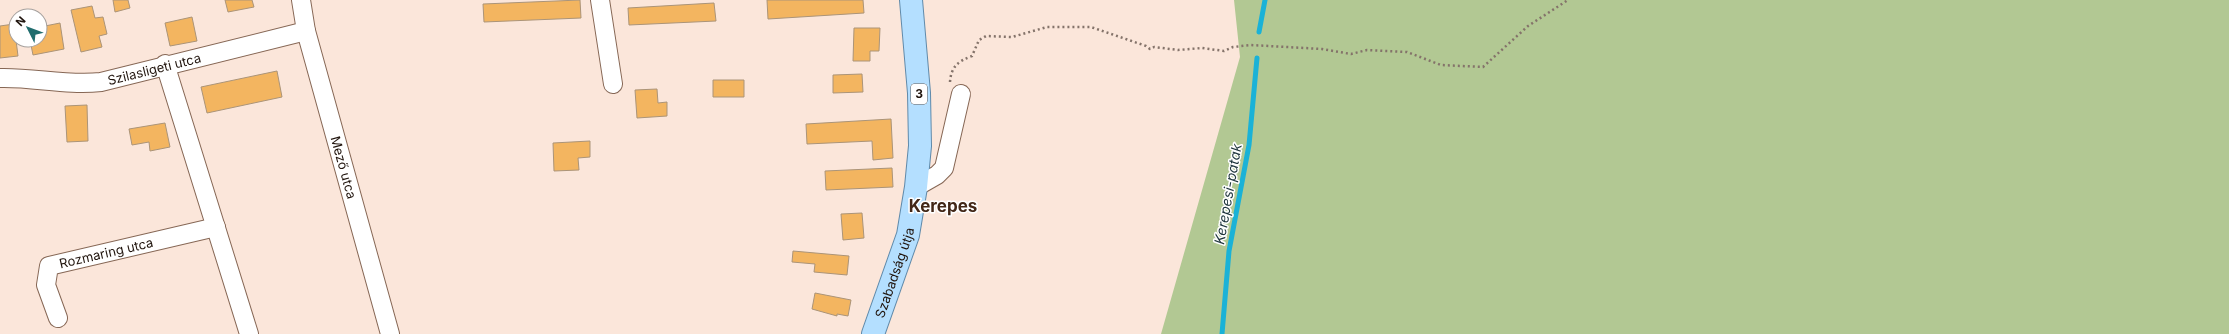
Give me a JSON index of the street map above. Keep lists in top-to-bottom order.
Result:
{
  "streets": {
    "main road": ["3", "Szabadság útja"],
    "street": ["Szilasligeti utca", "Mező utca", "Rozmaring utca"]
  },
  "crossings": [
    ["Szilasligeti utca", "Mező utca"]
  ],
  "districts": ["Kerepes"],
  "water": ["Kerepesi-patak"],
  "north": "top left"
}
